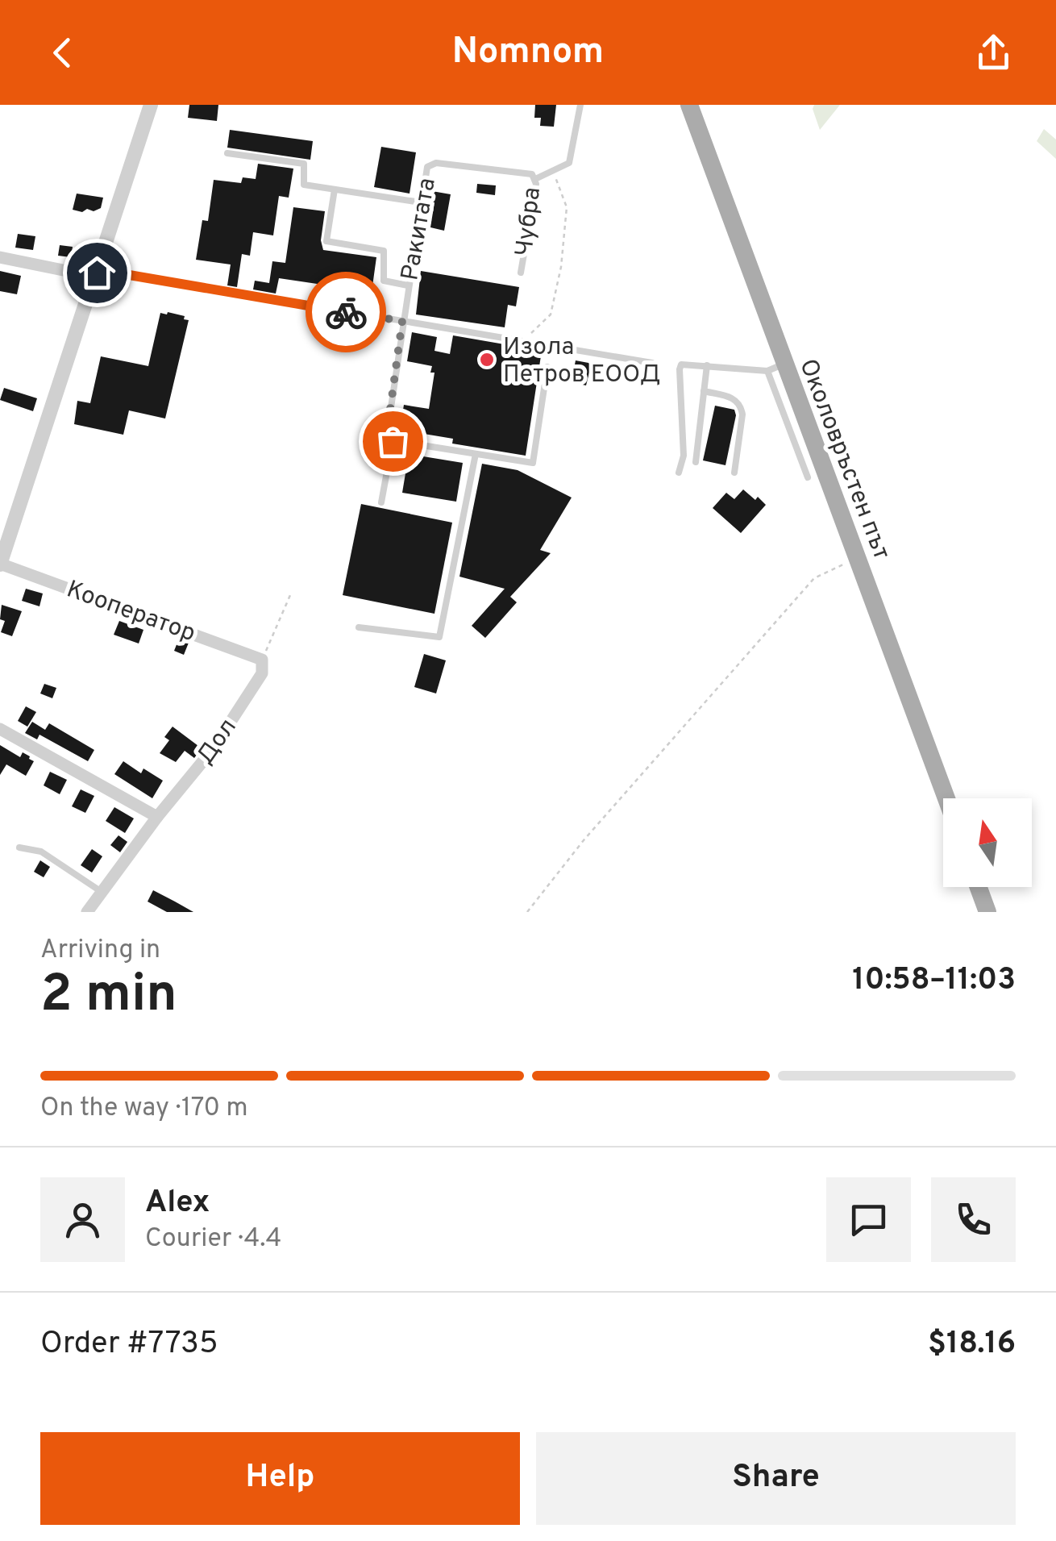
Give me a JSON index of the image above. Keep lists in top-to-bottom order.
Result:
{
  "streets": {
    "main road": ["Околовръстен път"],
    "street": ["Кооператор", "Дол"],
    "lane": ["Чубра", "Ракитата"]
  },
  "crossings": [
    ["Чубра", "Ракитата"],
    ["Кооператор", "Дол"]
  ],
  "places": ["Изола Петров ЕООД"],
  "north": "top",
  "page": {
    "header": "Nomnom",
    "heading": ["2 min", "Arriving in", "10:58–11:03"],
    "panel": [
      "Alex",
      "Courier · 4.4",
      "Order #7735",
      "$18.16"
    ],
    "bar": "On the way · 170 m",
    "buttons": ["Help", "Share"]
  }
}
